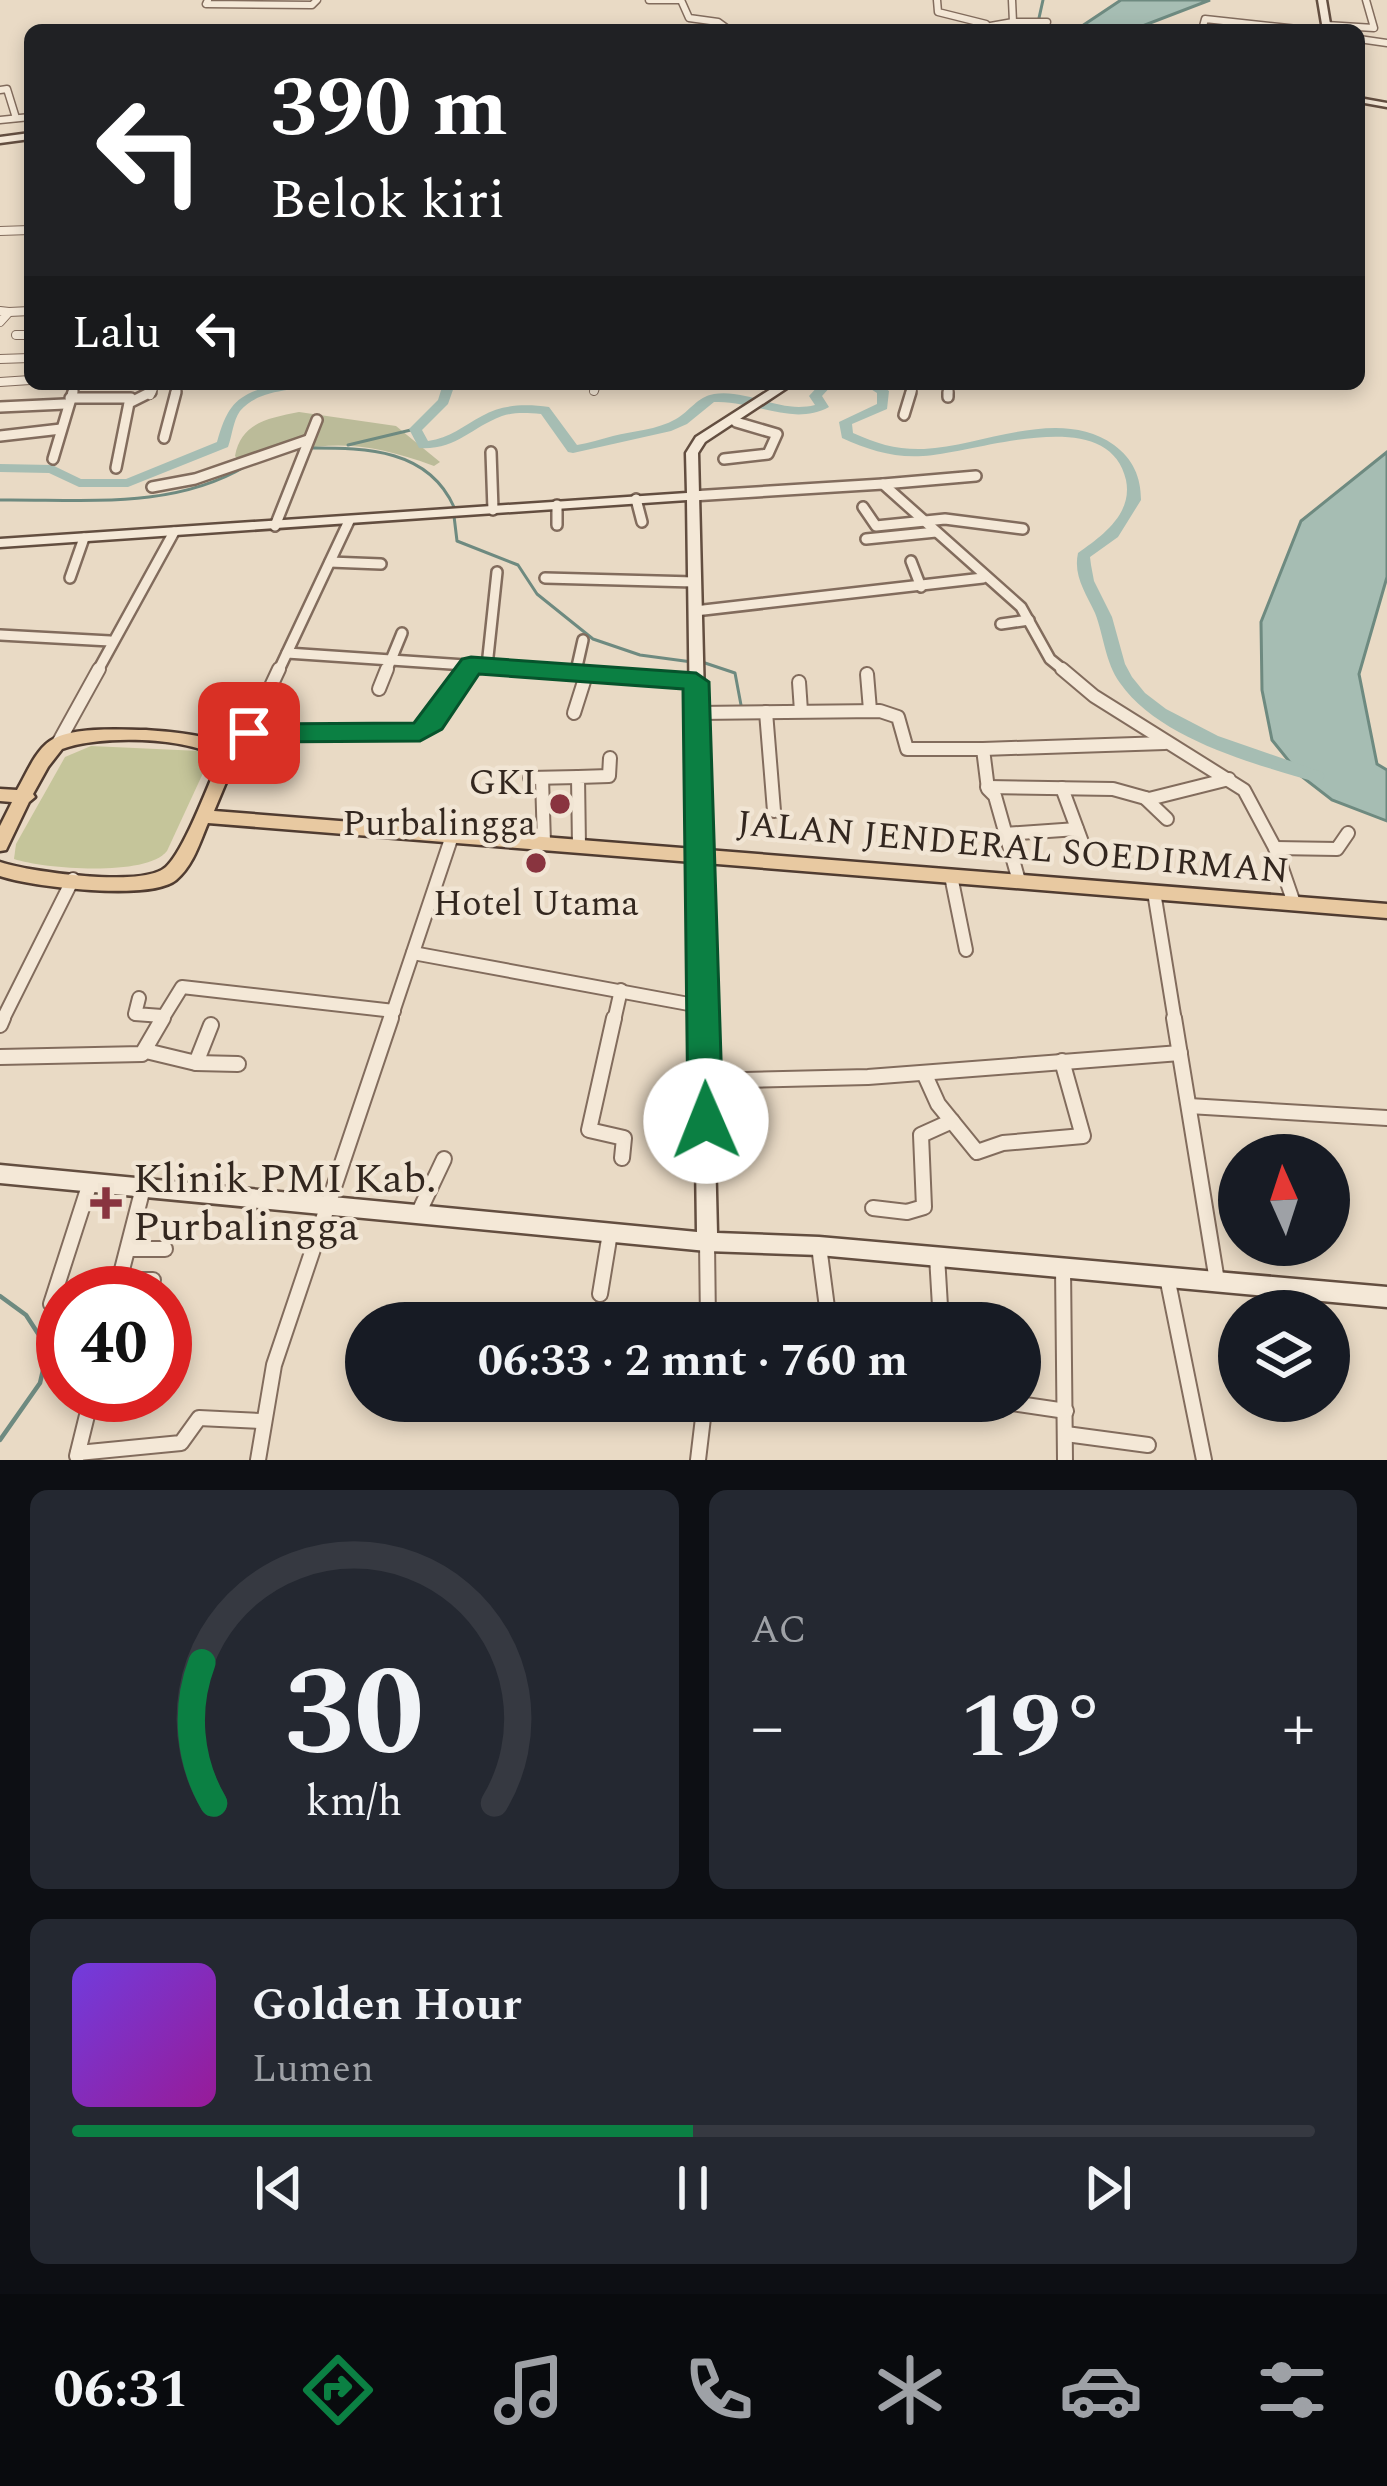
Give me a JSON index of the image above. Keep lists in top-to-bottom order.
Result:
{
  "streets": {
    "main road": ["JALAN JENDERAL SOEDIRMAN"]
  },
  "places": {
    "other": ["GKI Purbalingga", "Hotel Utama"],
    "health": ["Klinik PMI Kab. Purbalingga"]
  },
  "north": "top",
  "page": {
    "turn": ["390 m", "Belok kiri"],
    "then": "Lalu",
    "limit": "40",
    "trip": "06:33 · 2 mnt · 760 m",
    "tile": "AC",
    "heat": ["−", "19°", "+"],
    "song": ["Golden Hour", "Lumen"],
    "tabs": "06:31",
    "gauge": ["30", "km/h"]
  }
}
